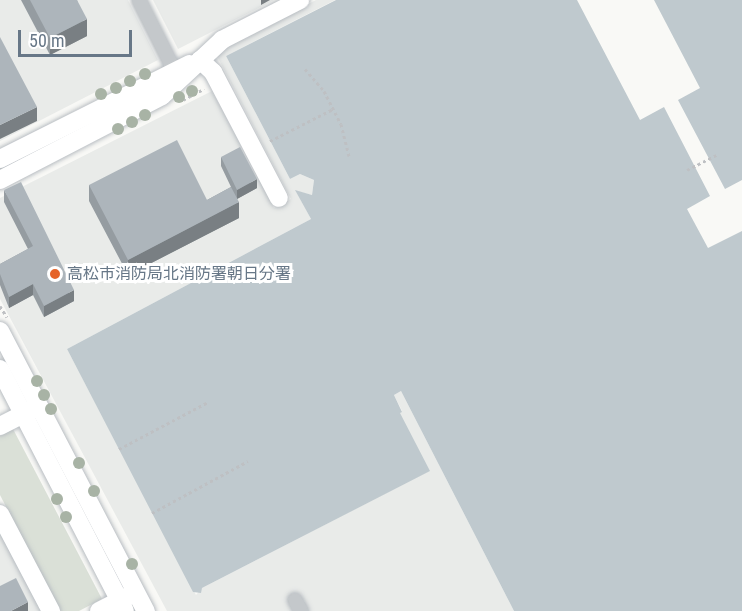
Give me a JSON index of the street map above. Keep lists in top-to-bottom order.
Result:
{
  "places": ["高松市消防局北消防署朝日分署"],
  "scale_bar": "50 m"
}
